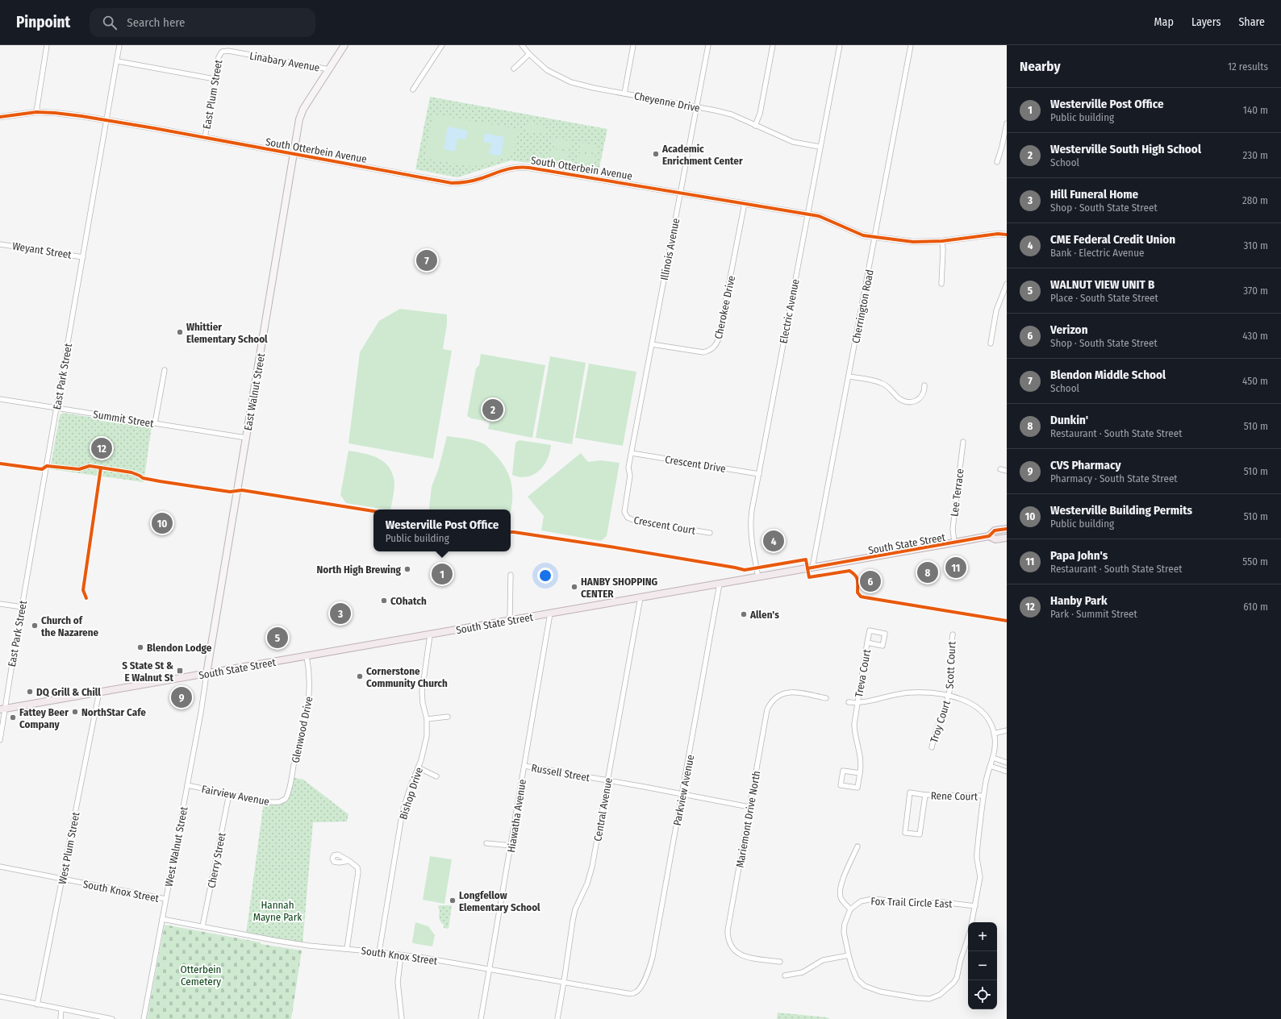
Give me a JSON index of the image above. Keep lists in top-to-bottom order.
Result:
{
  "streets": {
    "main road": ["East Walnut Street", "South State Street"],
    "street": [
      "Linabary Avenue",
      "East Plum Street",
      "Cheyenne Drive",
      "South Otterbein Avenue",
      "Illinois Avenue",
      "Weyant Street",
      "Cherrington Road",
      "Cherokee Drive",
      "Electric Avenue",
      "East Park Street",
      "Summit Street",
      "Crescent Drive",
      "Lee Terrace",
      "Crescent Court",
      "Scott Court",
      "Treva Court",
      "Troy Court",
      "Glenwood Drive",
      "Russell Street",
      "Parkview Avenue",
      "Bishop Drive",
      "Fairview Avenue",
      "Rene Court",
      "Central Avenue",
      "Hiawatha Avenue",
      "Mariemont Drive North",
      "West Walnut Street",
      "West Plum Street",
      "Cherry Street",
      "South Knox Street",
      "Fox Trail Circle East"
    ]
  },
  "crossings": [
    ["Linabary Avenue", "East Plum Street"],
    ["Linabary Avenue", "East Walnut Street"],
    ["East Plum Street", "South Otterbein Avenue"],
    ["Cheyenne Drive", "Illinois Avenue"],
    ["Cheyenne Drive", "Electric Avenue"],
    ["South Otterbein Avenue", "Illinois Avenue"],
    ["South Otterbein Avenue", "Cherrington Road"],
    ["South Otterbein Avenue", "Cherokee Drive"],
    ["South Otterbein Avenue", "Electric Avenue"],
    ["South Otterbein Avenue", "East Park Street"],
    ["South Otterbein Avenue", "East Walnut Street"],
    ["Illinois Avenue", "Cherokee Drive"],
    ["Illinois Avenue", "Crescent Drive"],
    ["Illinois Avenue", "Crescent Court"],
    ["Weyant Street", "East Park Street"],
    ["Cherrington Road", "South State Street"],
    ["Electric Avenue", "Crescent Drive"],
    ["Electric Avenue", "South State Street"],
    ["East Park Street", "Summit Street"],
    ["East Park Street", "South State Street"],
    ["East Walnut Street", "Summit Street"],
    ["East Walnut Street", "South State Street"],
    ["East Walnut Street", "West Walnut Street"],
    ["Crescent Drive", "Crescent Court"],
    ["Lee Terrace", "South State Street"],
    ["South State Street", "Glenwood Drive"],
    ["South State Street", "Parkview Avenue"],
    ["South State Street", "Bishop Drive"],
    ["South State Street", "Central Avenue"],
    ["South State Street", "Hiawatha Avenue"],
    ["South State Street", "West Walnut Street"],
    ["South State Street", "West Plum Street"],
    ["Scott Court", "Troy Court"],
    ["Glenwood Drive", "Fairview Avenue"],
    ["Russell Street", "Parkview Avenue"],
    ["Russell Street", "Central Avenue"],
    ["Russell Street", "Hiawatha Avenue"],
    ["Russell Street", "Mariemont Drive North"],
    ["Parkview Avenue", "South Knox Street"],
    ["Bishop Drive", "South Knox Street"],
    ["Fairview Avenue", "West Walnut Street"],
    ["Fairview Avenue", "Cherry Street"],
    ["Central Avenue", "South Knox Street"],
    ["Hiawatha Avenue", "South Knox Street"],
    ["West Walnut Street", "South Knox Street"],
    ["West Plum Street", "South Knox Street"],
    ["Cherry Street", "South Knox Street"]
  ],
  "parks": ["Hannah Mayne Park", "Otterbein Cemetery"],
  "places": {
    "other": [
      "Academic Enrichment Center",
      "Whittier Elementary School",
      "North High Brewing",
      "HANBY SHOPPING CENTER",
      "COhatch",
      "Allen's",
      "Church of the Nazarene",
      "Blendon Lodge",
      "Cornerstone Community Church",
      "DQ Grill & Chill",
      "NorthStar Cafe",
      "Fattey Beer Company",
      "Longfellow Elementary School"
    ],
    "transit": ["S State St & E Walnut St"]
  },
  "page": {
    "header": "Pinpoint",
    "search": "Search here",
    "nav": ["Map", "Layers", "Share"],
    "heading": ["Nearby", "12 results"],
    "list": [
      {
        "mark": "1",
        "name": "Westerville Post Office",
        "note": "Public building",
        "value": "140 m"
      },
      {
        "mark": "2",
        "name": "Westerville South High School",
        "note": "School",
        "value": "230 m"
      },
      {
        "mark": "3",
        "name": "Hill Funeral Home",
        "note": "Shop · South State Street",
        "value": "280 m"
      },
      {
        "mark": "4",
        "name": "CME Federal Credit Union",
        "note": "Bank · Electric Avenue",
        "value": "310 m"
      },
      {
        "mark": "5",
        "name": "WALNUT VIEW UNIT B",
        "note": "Place · South State Street",
        "value": "370 m"
      },
      {
        "mark": "6",
        "name": "Verizon",
        "note": "Shop · South State Street",
        "value": "430 m"
      },
      {
        "mark": "7",
        "name": "Blendon Middle School",
        "note": "School",
        "value": "450 m"
      },
      {
        "mark": "8",
        "name": "Dunkin'",
        "note": "Restaurant · South State Street",
        "value": "510 m"
      },
      {
        "mark": "9",
        "name": "CVS Pharmacy",
        "note": "Pharmacy · South State Street",
        "value": "510 m"
      },
      {
        "mark": "10",
        "name": "Westerville Building Permits",
        "note": "Public building",
        "value": "510 m"
      },
      {
        "mark": "11",
        "name": "Papa John's",
        "note": "Restaurant · South State Street",
        "value": "550 m"
      },
      {
        "mark": "12",
        "name": "Hanby Park",
        "note": "Park · Summit Street",
        "value": "610 m"
      }
    ],
    "pins": [
      "7",
      "2",
      "12",
      "10",
      "4",
      "11",
      "8",
      "1",
      "6",
      "3",
      "5",
      "9"
    ],
    "popup": ["Westerville Post Office", "Public building"],
    "map_buttons": ["+", "−"]
  }
}
